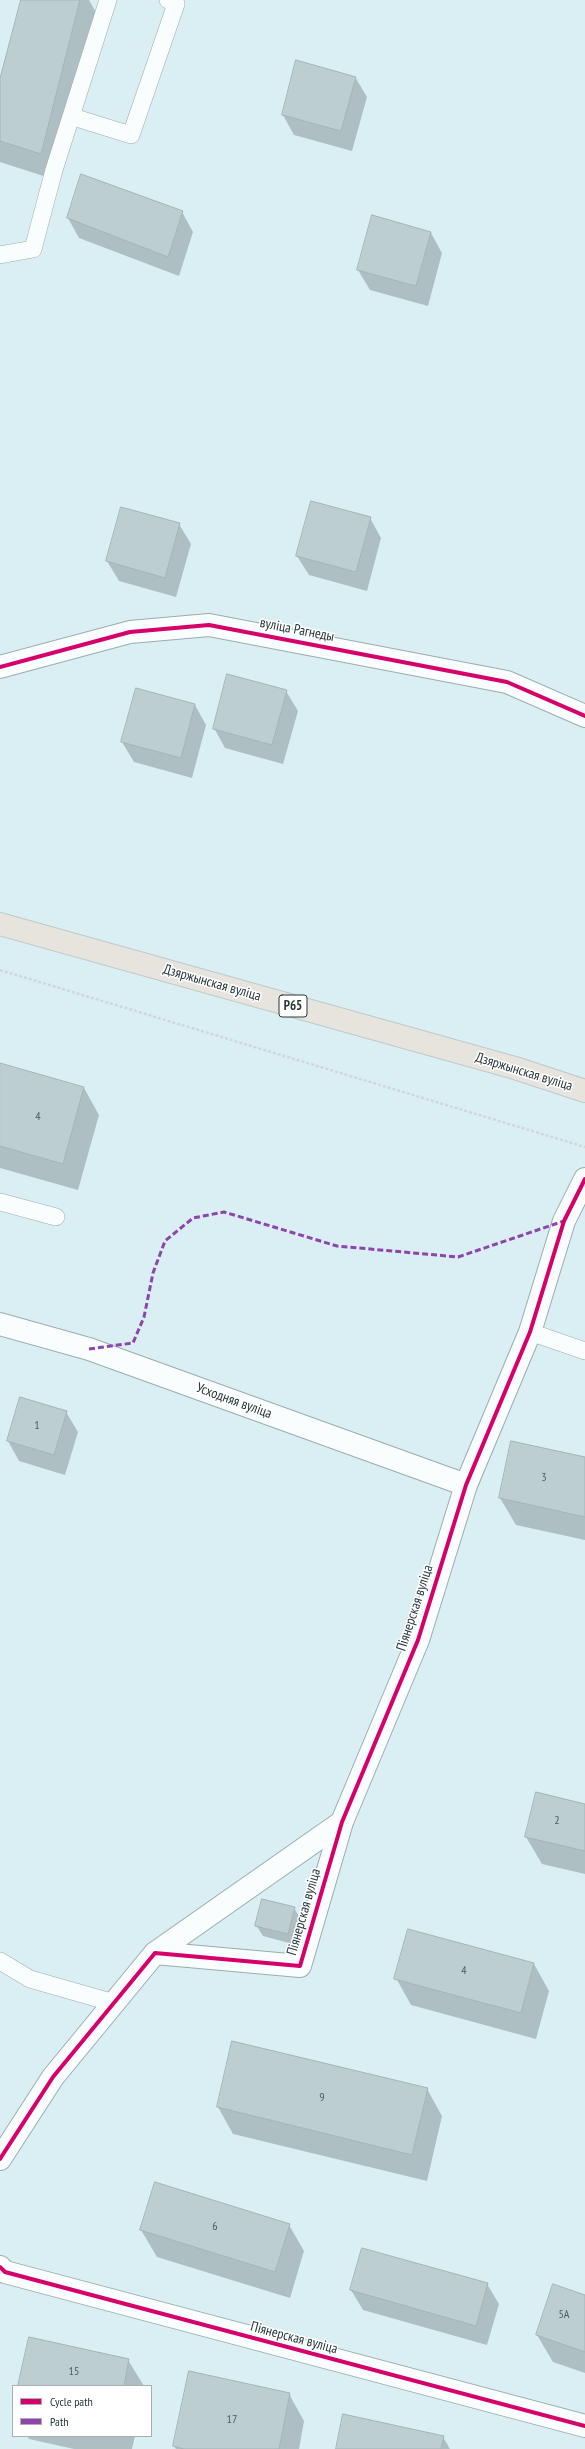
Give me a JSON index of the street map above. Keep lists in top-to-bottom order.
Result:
{
  "streets": {
    "main road": ["Дзяржынская вуліца", "Р65"],
    "street": ["вуліца Рагнеды", "Усходняя вуліца", "Піянерская вуліца"]
  },
  "crossings": [
    ["Усходняя вуліца", "Піянерская вуліца"]
  ],
  "house_numbers": [
    "4",
    "1",
    "3",
    "2",
    "4",
    "9",
    "6",
    "5А",
    "15",
    "17"
  ],
  "legend": ["Cycle path", "Path"]
}
